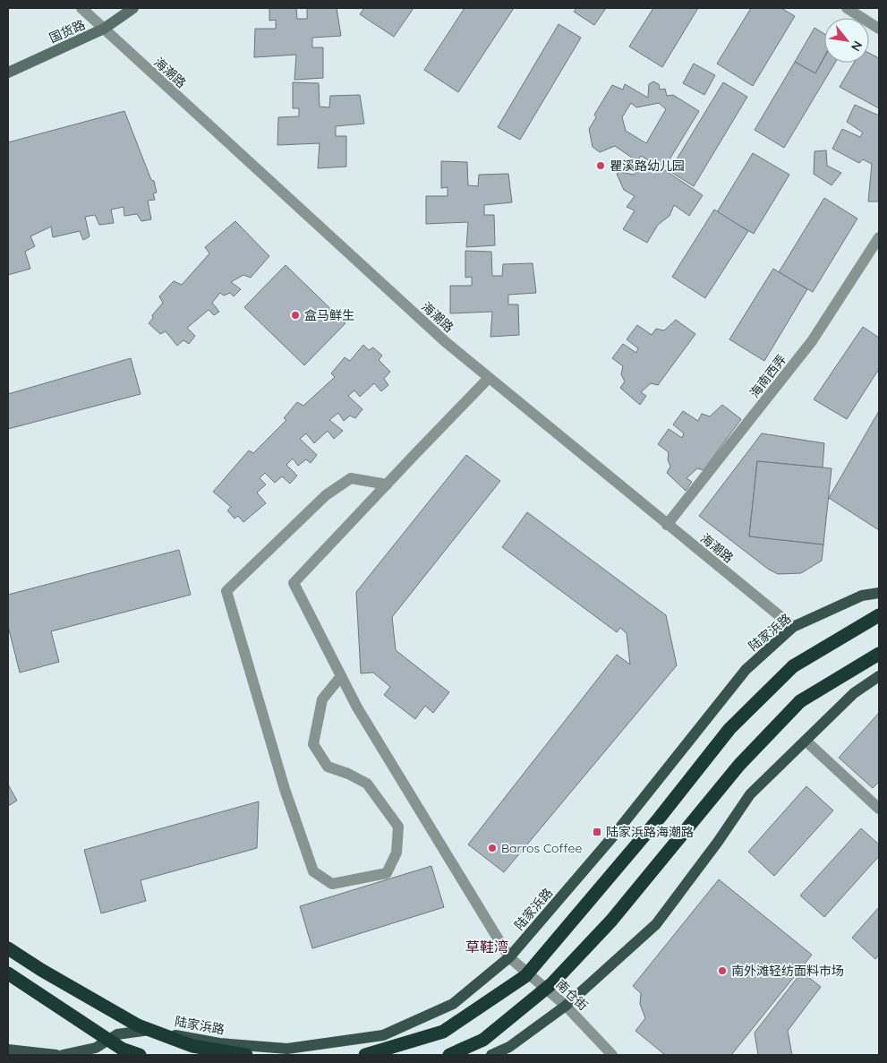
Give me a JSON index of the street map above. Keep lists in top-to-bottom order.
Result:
{
  "streets": {
    "main road": ["陆家浜路"],
    "street": [
      "国货路",
      "海潮路",
      "海南西弄",
      "南仓街"
    ]
  },
  "crossings": [
    ["国货路", "海潮路"],
    ["海潮路", "海南西弄"],
    ["海潮路", "陆家浜路"],
    ["陆家浜路", "南仓街"]
  ],
  "districts": ["草鞋湾"],
  "places": {
    "other": [
      "瞿溪路幼儿园",
      "盒马鲜生",
      "Barros Coffee",
      "南外滩轻纺面料市场"
    ],
    "transit": ["陆家浜路海潮路"]
  },
  "north": "bottom right"
}
